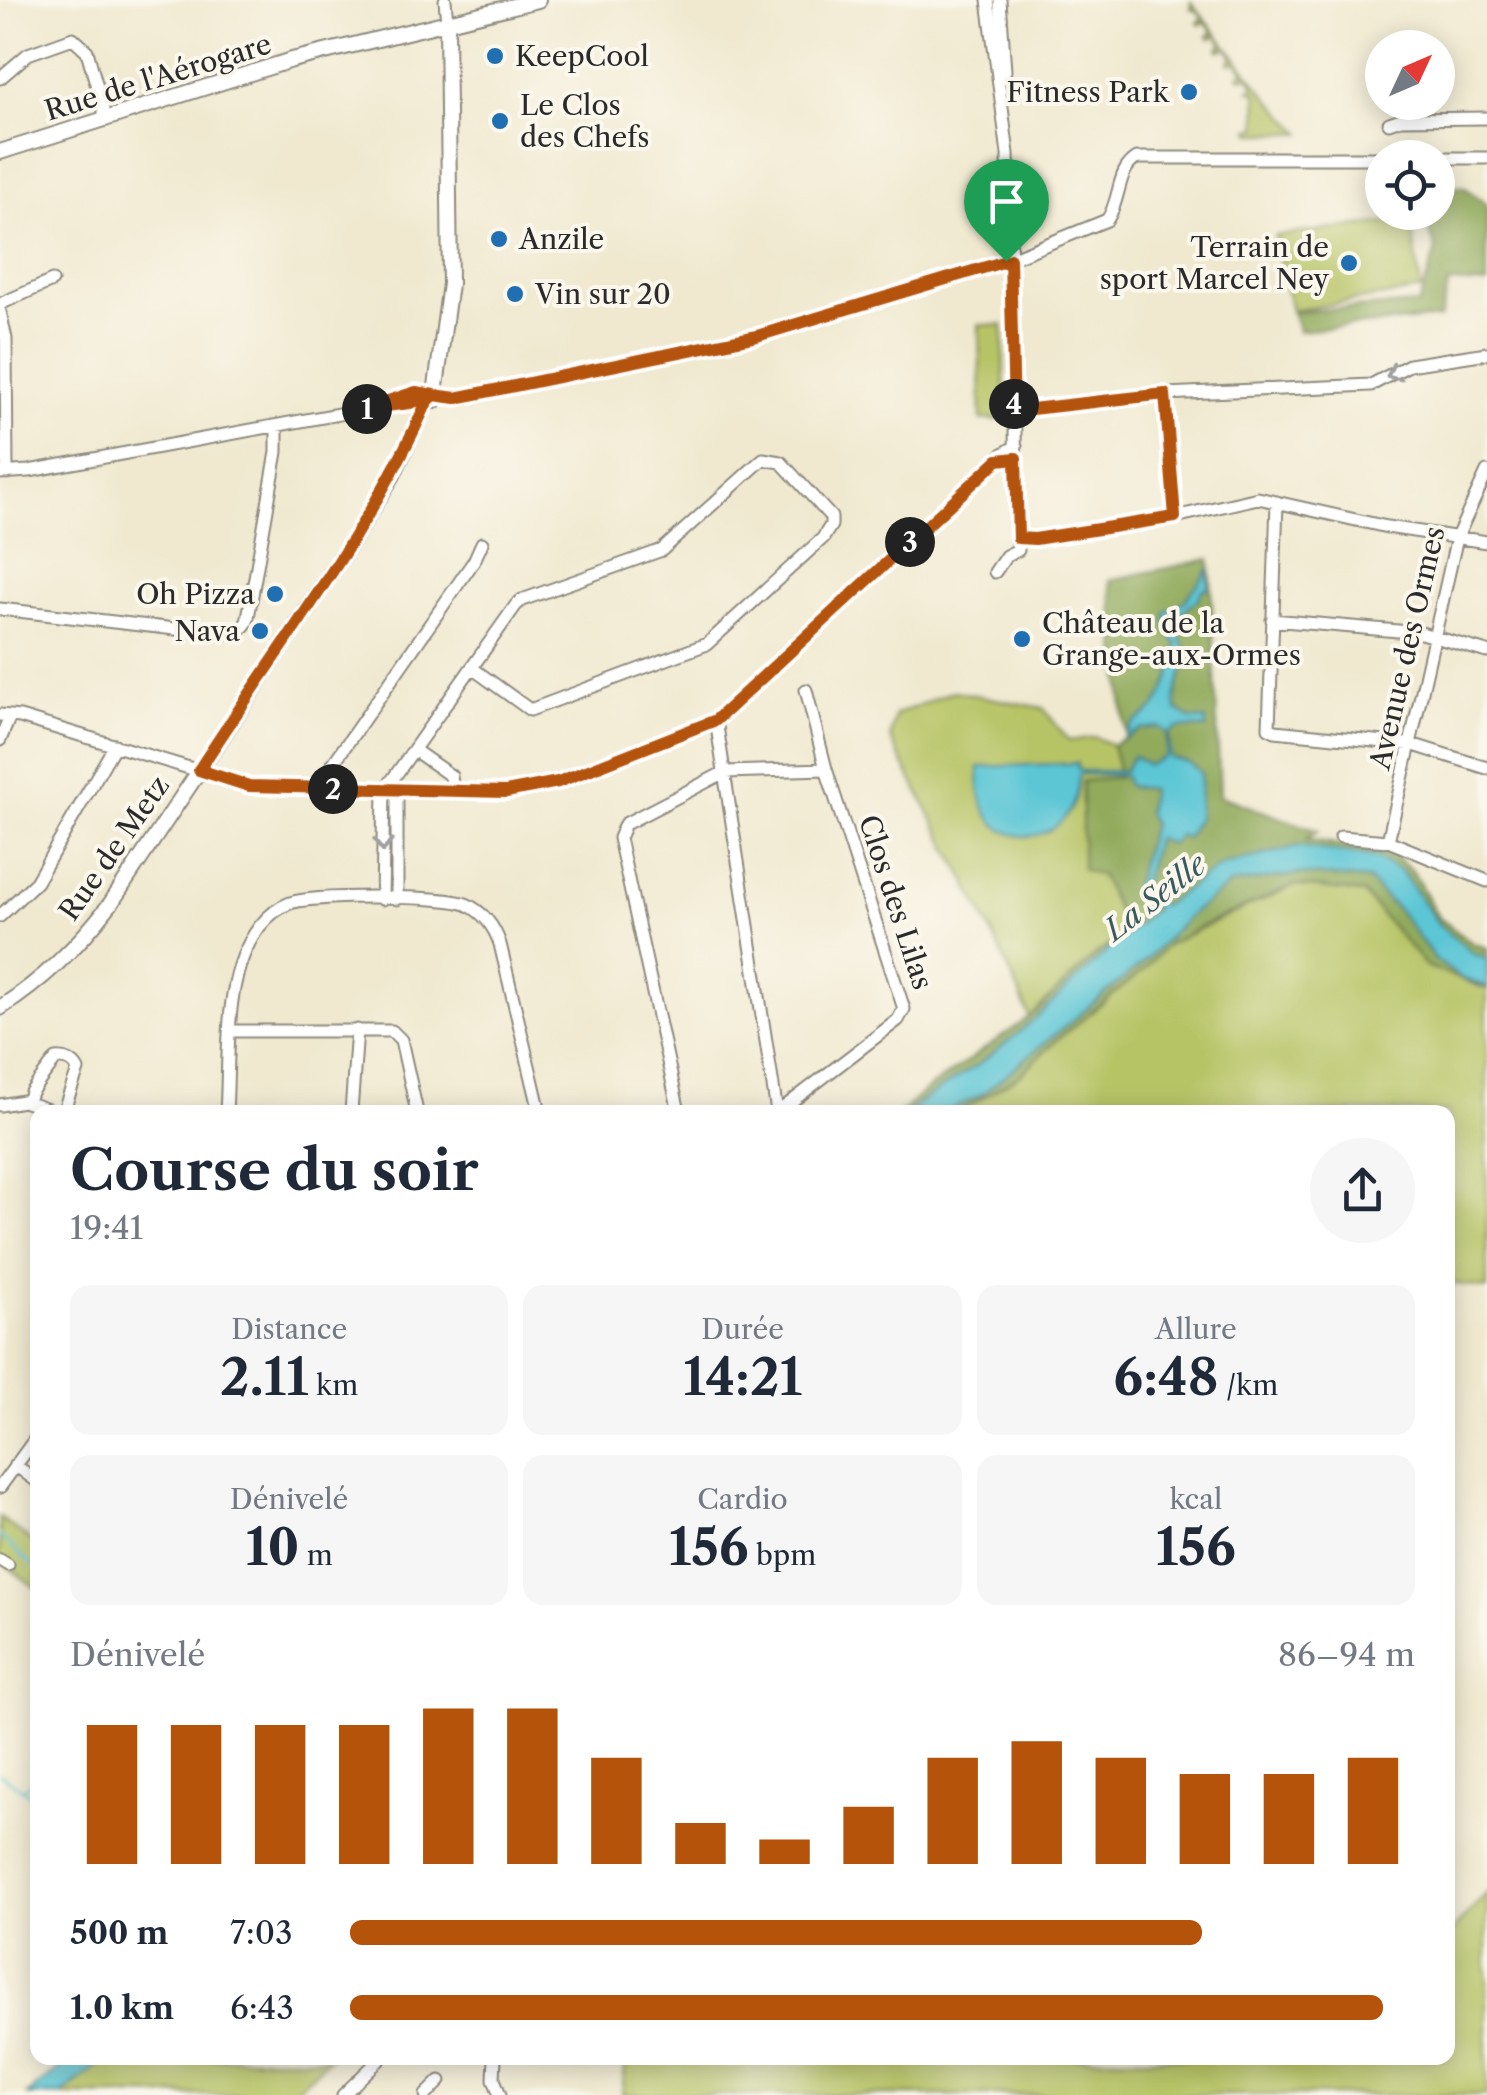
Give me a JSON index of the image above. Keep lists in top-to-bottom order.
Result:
{
  "streets": {
    "main road": ["Rue de l'Aérogare", "Rue de Metz"],
    "street": ["Avenue des Ormes", "Clos des Lilas"]
  },
  "crossings": [
    ["Rue de l'Aérogare", "Rue de Metz"]
  ],
  "water": ["La Seille"],
  "places": [
    "KeepCool",
    "Fitness Park",
    "Le Clos des Chefs",
    "Anzile",
    "Terrain de sport Marcel Ney",
    "Vin sur 20",
    "Oh Pizza",
    "Nava",
    "Château de la Grange-aux-Ormes"
  ],
  "north": "top right",
  "page": {
    "pins": [
      "4",
      "1",
      "3",
      "2"
    ],
    "heading": ["Course du soir", "19:41"],
    "stats": [
      ["Distance", "2.11 km"],
      ["Durée", "14:21"],
      ["Allure", "6:48 /km"],
      ["Dénivelé", "10 m"],
      ["Cardio", "156 bpm"],
      ["kcal", "156"]
    ],
    "chart": ["Dénivelé", "86–94 m"],
    "list": [
      {
        "name": "500 m",
        "note": "7:03"
      },
      {
        "name": "1.0 km",
        "note": "6:43"
      }
    ]
  }
}
